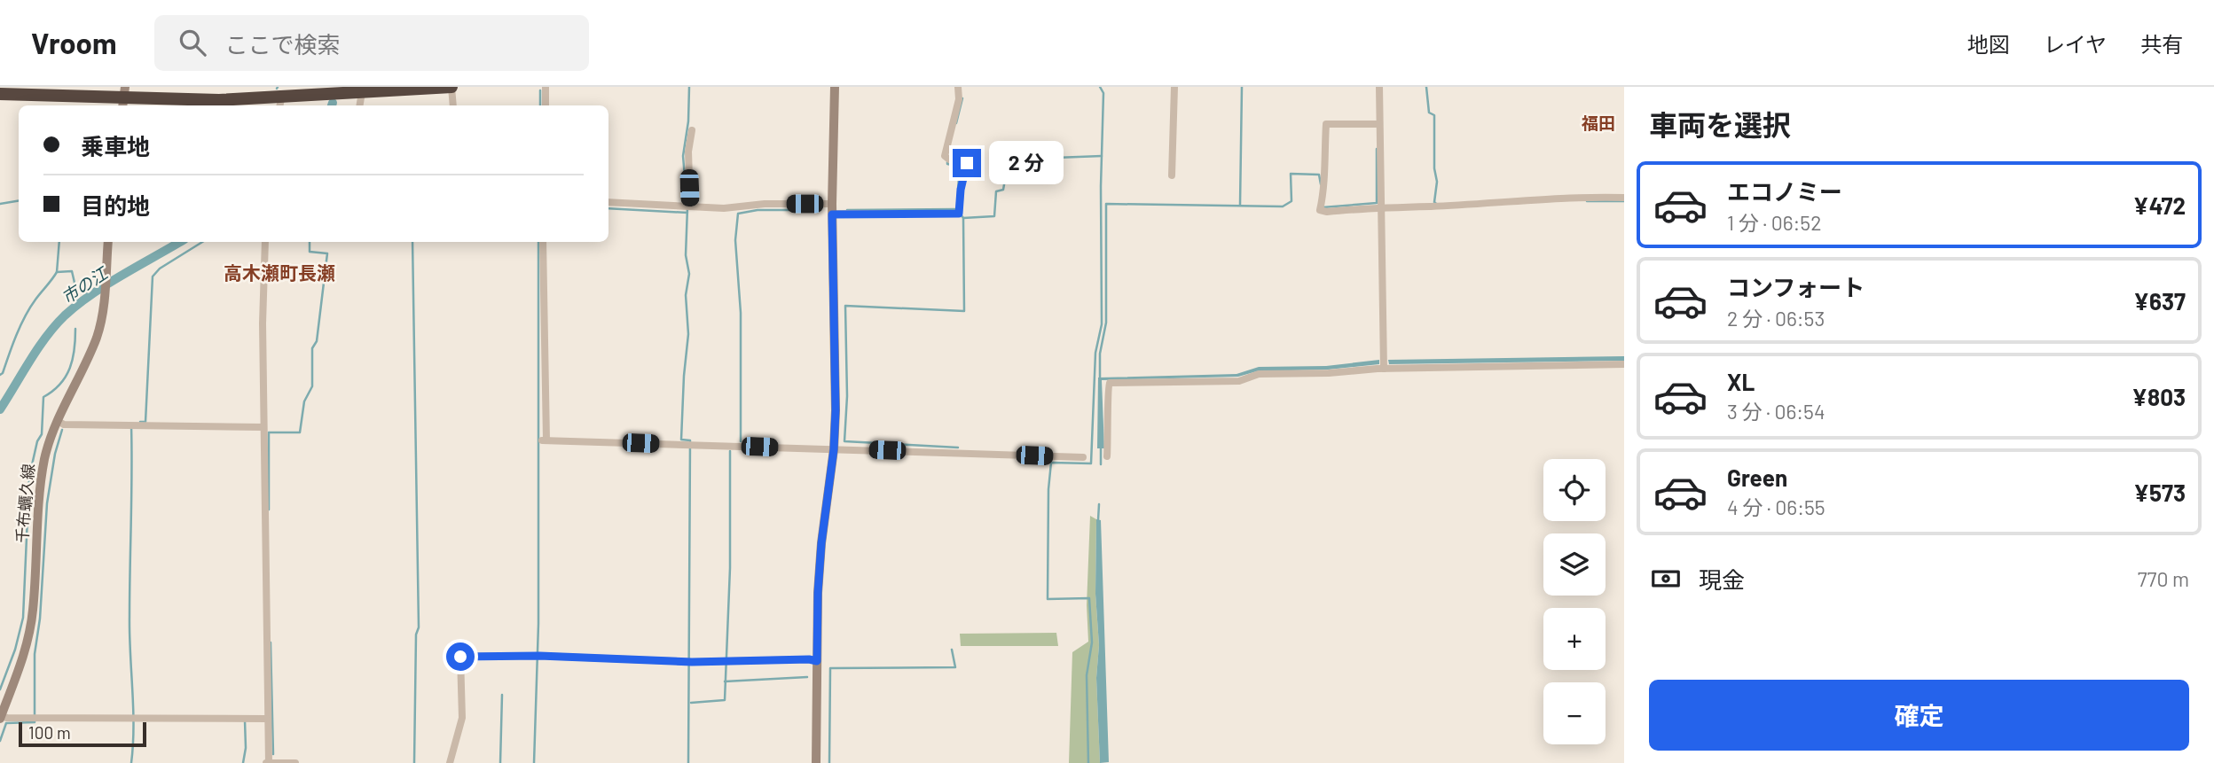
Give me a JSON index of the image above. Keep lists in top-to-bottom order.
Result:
{
  "streets": {
    "street": ["千布蠣久線"]
  },
  "districts": ["福田", "高木瀬町長瀬"],
  "water": ["市の江"],
  "scale_bar": "100 m",
  "page": {
    "header": "Vroom",
    "search": "ここで検索",
    "nav": ["地図", "レイヤ", "共有"],
    "heading": "車両を選択",
    "banner": ["乗車地", "目的地"],
    "bubble": "2 分",
    "list": [
      {
        "name": "エコノミー",
        "note": "1 分 · 06:52",
        "value": "¥472"
      },
      {
        "name": "コンフォート",
        "note": "2 分 · 06:53",
        "value": "¥637"
      },
      {
        "name": "XL",
        "note": "3 分 · 06:54",
        "value": "¥803"
      },
      {
        "name": "Green",
        "note": "4 分 · 06:55",
        "value": "¥573"
      }
    ],
    "map_buttons": ["+", "−"],
    "pay": ["現金", "770 m"],
    "buttons": "確定",
    "scale": "100 m"
  }
}
